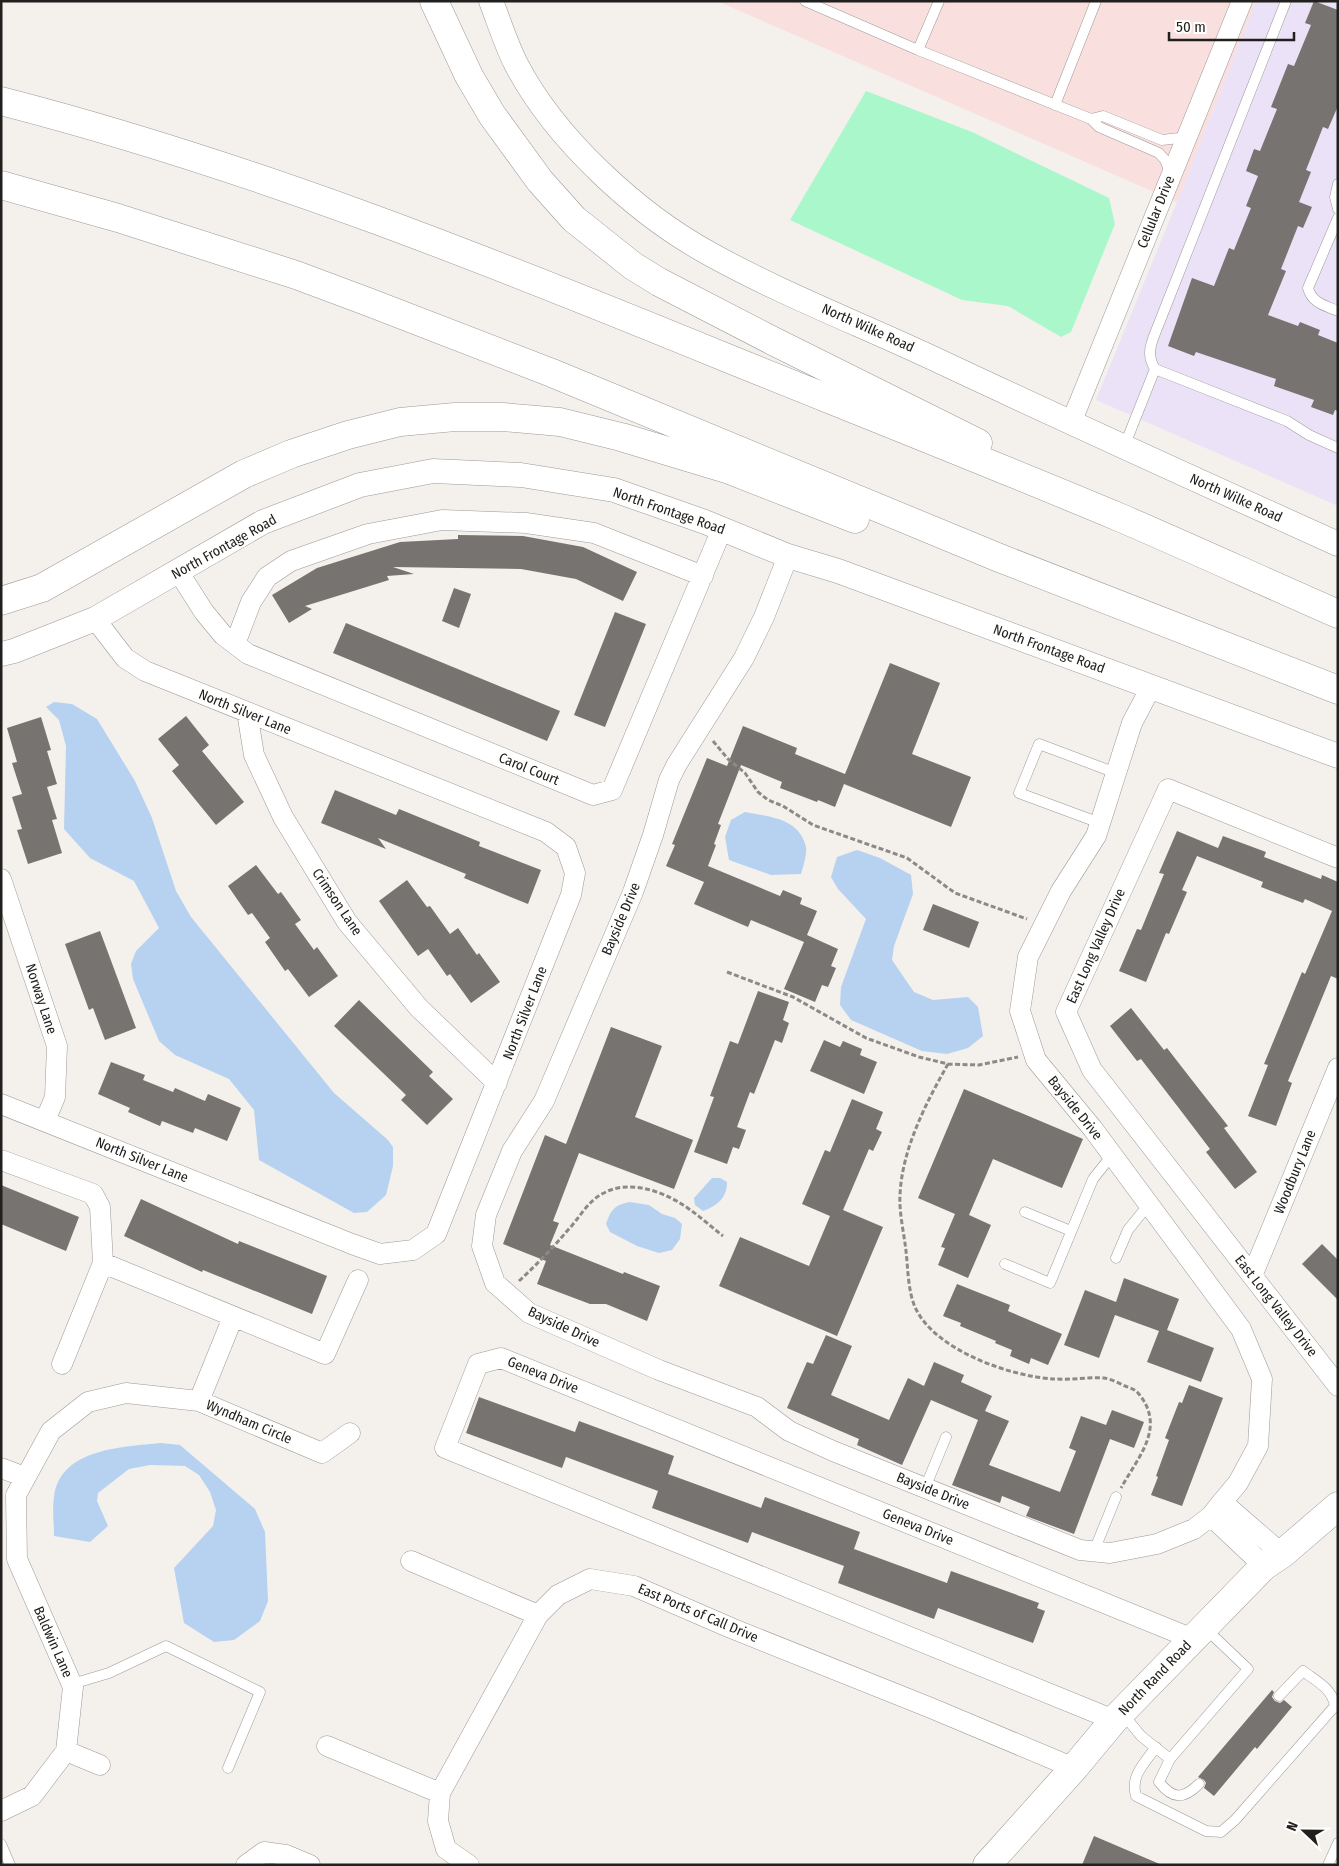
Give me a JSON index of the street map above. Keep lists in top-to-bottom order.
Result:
{
  "streets": {
    "main road": ["North Rand Road"],
    "street": [
      "Cellular Drive",
      "North Wilke Road",
      "North Frontage Road",
      "North Silver Lane",
      "Carol Court",
      "Crimson Lane",
      "Bayside Drive",
      "East Long Valley Drive",
      "Norway Lane",
      "Woodbury Lane",
      "Geneva Drive",
      "Wyndham Circle",
      "East Ports of Call Drive",
      "Baldwin Lane"
    ]
  },
  "crossings": [
    ["Cellular Drive", "North Wilke Road"],
    ["North Frontage Road", "North Silver Lane"],
    ["North Frontage Road", "Carol Court"],
    ["North Frontage Road", "Bayside Drive"],
    ["North Silver Lane", "Crimson Lane"],
    ["North Silver Lane", "Norway Lane"],
    ["East Long Valley Drive", "Woodbury Lane"],
    ["Geneva Drive", "North Rand Road"],
    ["Wyndham Circle", "Baldwin Lane"],
    ["East Ports of Call Drive", "North Rand Road"]
  ],
  "scale_bar": "50 m",
  "north": "left"
}
